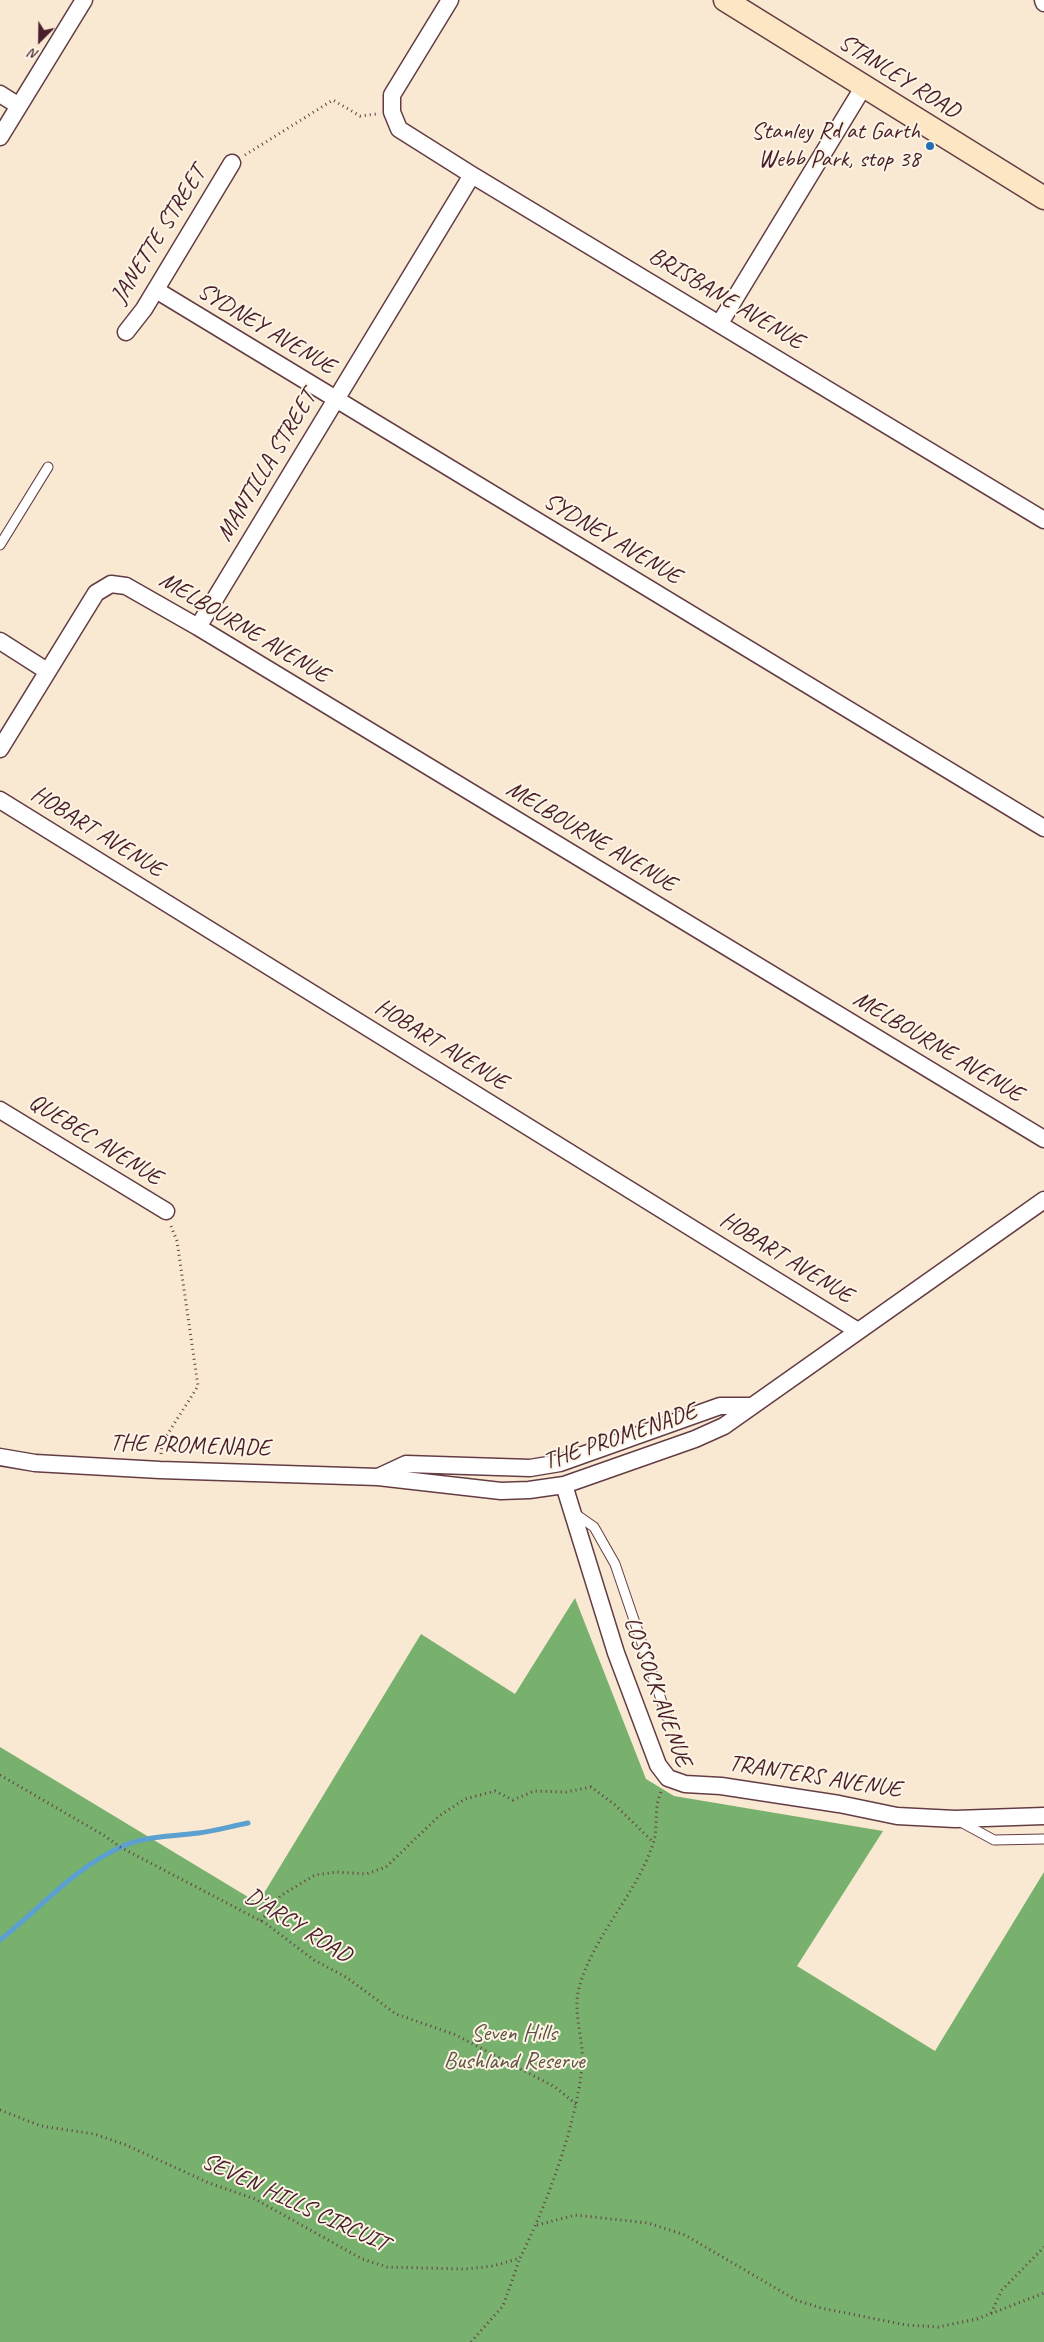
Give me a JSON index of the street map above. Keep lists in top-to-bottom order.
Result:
{
  "streets": {
    "main road": ["STANLEY ROAD"],
    "street": [
      "JANETTE STREET",
      "BRISBANE AVENUE",
      "SYDNEY AVENUE",
      "MANTILLA STREET",
      "MELBOURNE AVENUE",
      "HOBART AVENUE",
      "QUEBEC AVENUE",
      "THE PROMENADE",
      "LOSSOCK AVENUE",
      "TRANTERS AVENUE"
    ],
    "path": ["D'ARCY ROAD", "SEVEN HILLS CIRCUIT"]
  },
  "crossings": [
    ["JANETTE STREET", "SYDNEY AVENUE"],
    ["BRISBANE AVENUE", "MANTILLA STREET"],
    ["SYDNEY AVENUE", "MANTILLA STREET"],
    ["MANTILLA STREET", "MELBOURNE AVENUE"],
    ["HOBART AVENUE", "THE PROMENADE"],
    ["THE PROMENADE", "LOSSOCK AVENUE"],
    ["LOSSOCK AVENUE", "TRANTERS AVENUE"],
    ["LOSSOCK AVENUE", "D'ARCY ROAD"]
  ],
  "parks": ["Seven Hills Bushland Reserve"],
  "places": ["Stanley Rd at Garth Webb Park, stop 38"],
  "north": "bottom left"
}
